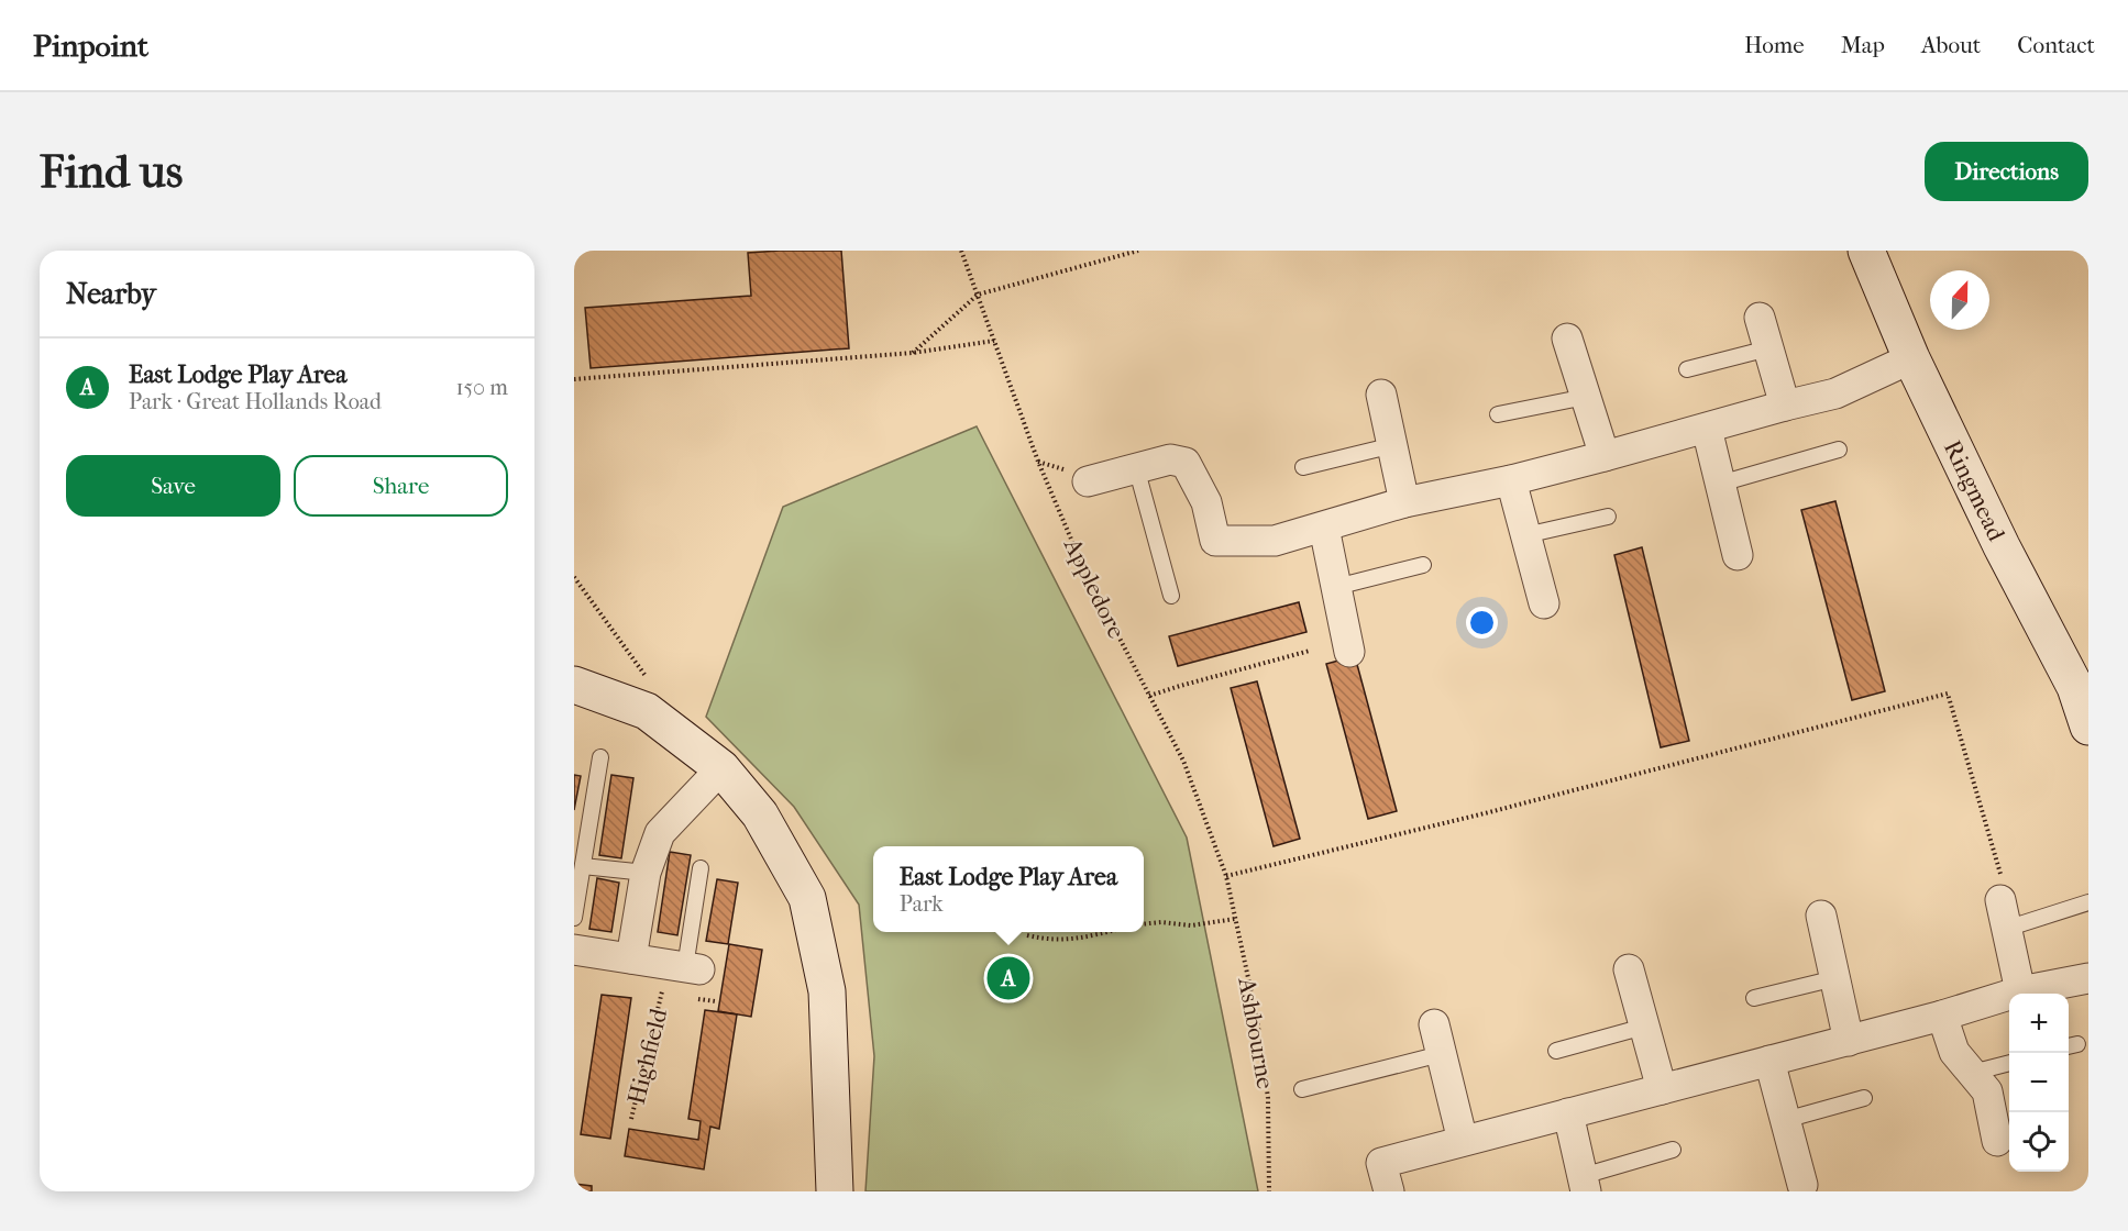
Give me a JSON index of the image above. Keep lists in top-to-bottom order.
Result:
{
  "streets": {
    "street": ["Ringmead"],
    "path": ["Appledore", "Ashbourne", "Highfield"]
  },
  "crossings": [
    ["Appledore", "Ashbourne"]
  ],
  "north": "top",
  "page": {
    "header": "Pinpoint",
    "nav": [
      "Home",
      "Map",
      "About",
      "Contact"
    ],
    "buttons": [
      "Directions",
      ["Save", "Share"]
    ],
    "title": "Find us",
    "heading": "Nearby",
    "list": [
      {
        "mark": "A",
        "name": "East Lodge Play Area",
        "note": "Park · Great Hollands Road",
        "value": "150 m"
      }
    ],
    "popup": ["East Lodge Play Area", "Park"],
    "pins": "A",
    "map_buttons": ["+", "−"]
  }
}
